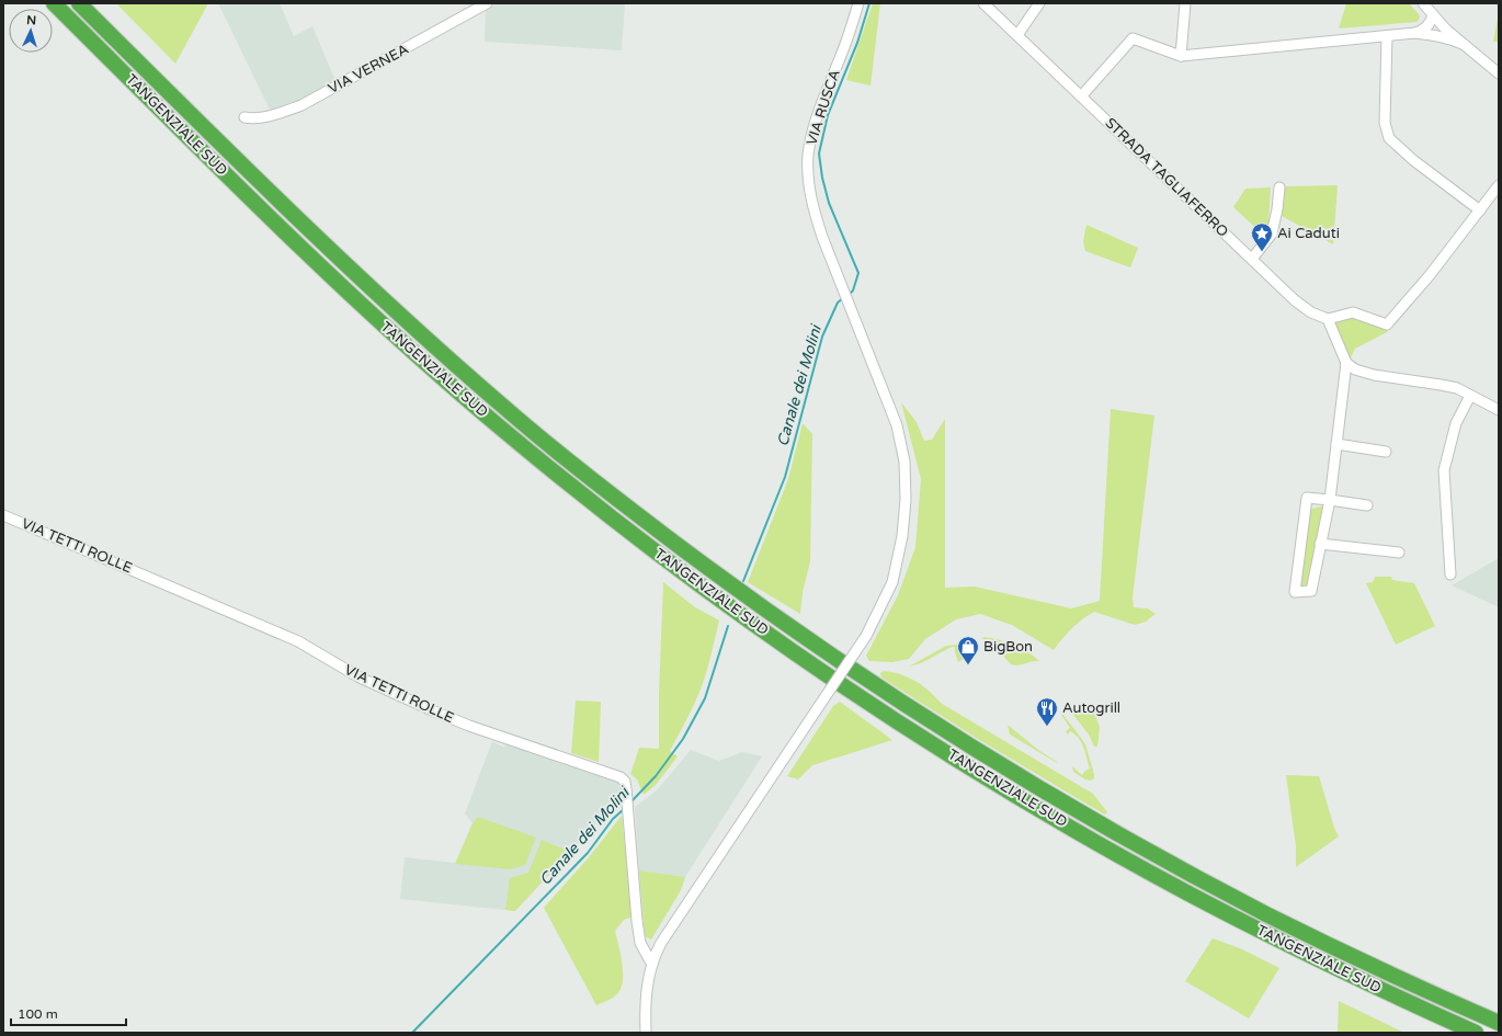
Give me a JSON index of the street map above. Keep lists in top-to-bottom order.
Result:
{
  "streets": {
    "highway": ["TANGENZIALE SUD"],
    "street": [
      "VIA VERNEA",
      "VIA RUSCA",
      "STRADA TAGLIAFERRO",
      "VIA TETTI ROLLE"
    ]
  },
  "crossings": [
    ["VIA RUSCA", "VIA TETTI ROLLE"]
  ],
  "water": ["Canale dei Molini"],
  "places": {
    "place": ["Ai Caduti"],
    "shop": ["BigBon"],
    "restaurant": ["Autogrill"]
  },
  "scale_bar": "100 m",
  "north": "top"
}
